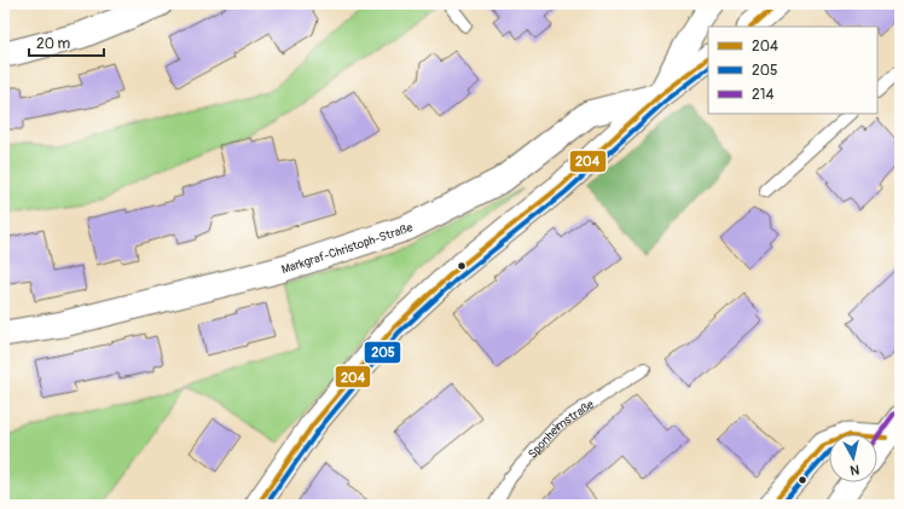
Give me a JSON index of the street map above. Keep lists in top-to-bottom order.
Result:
{
  "streets": {
    "street": ["Markgraf-Christoph-Straße"],
    "lane": ["Sponheimstraße"]
  },
  "lines": ["transit line 204", "transit line 205", "transit line 214"],
  "legend": ["204", "205", "214"],
  "scale_bar": "20 m",
  "north": "bottom"
}
